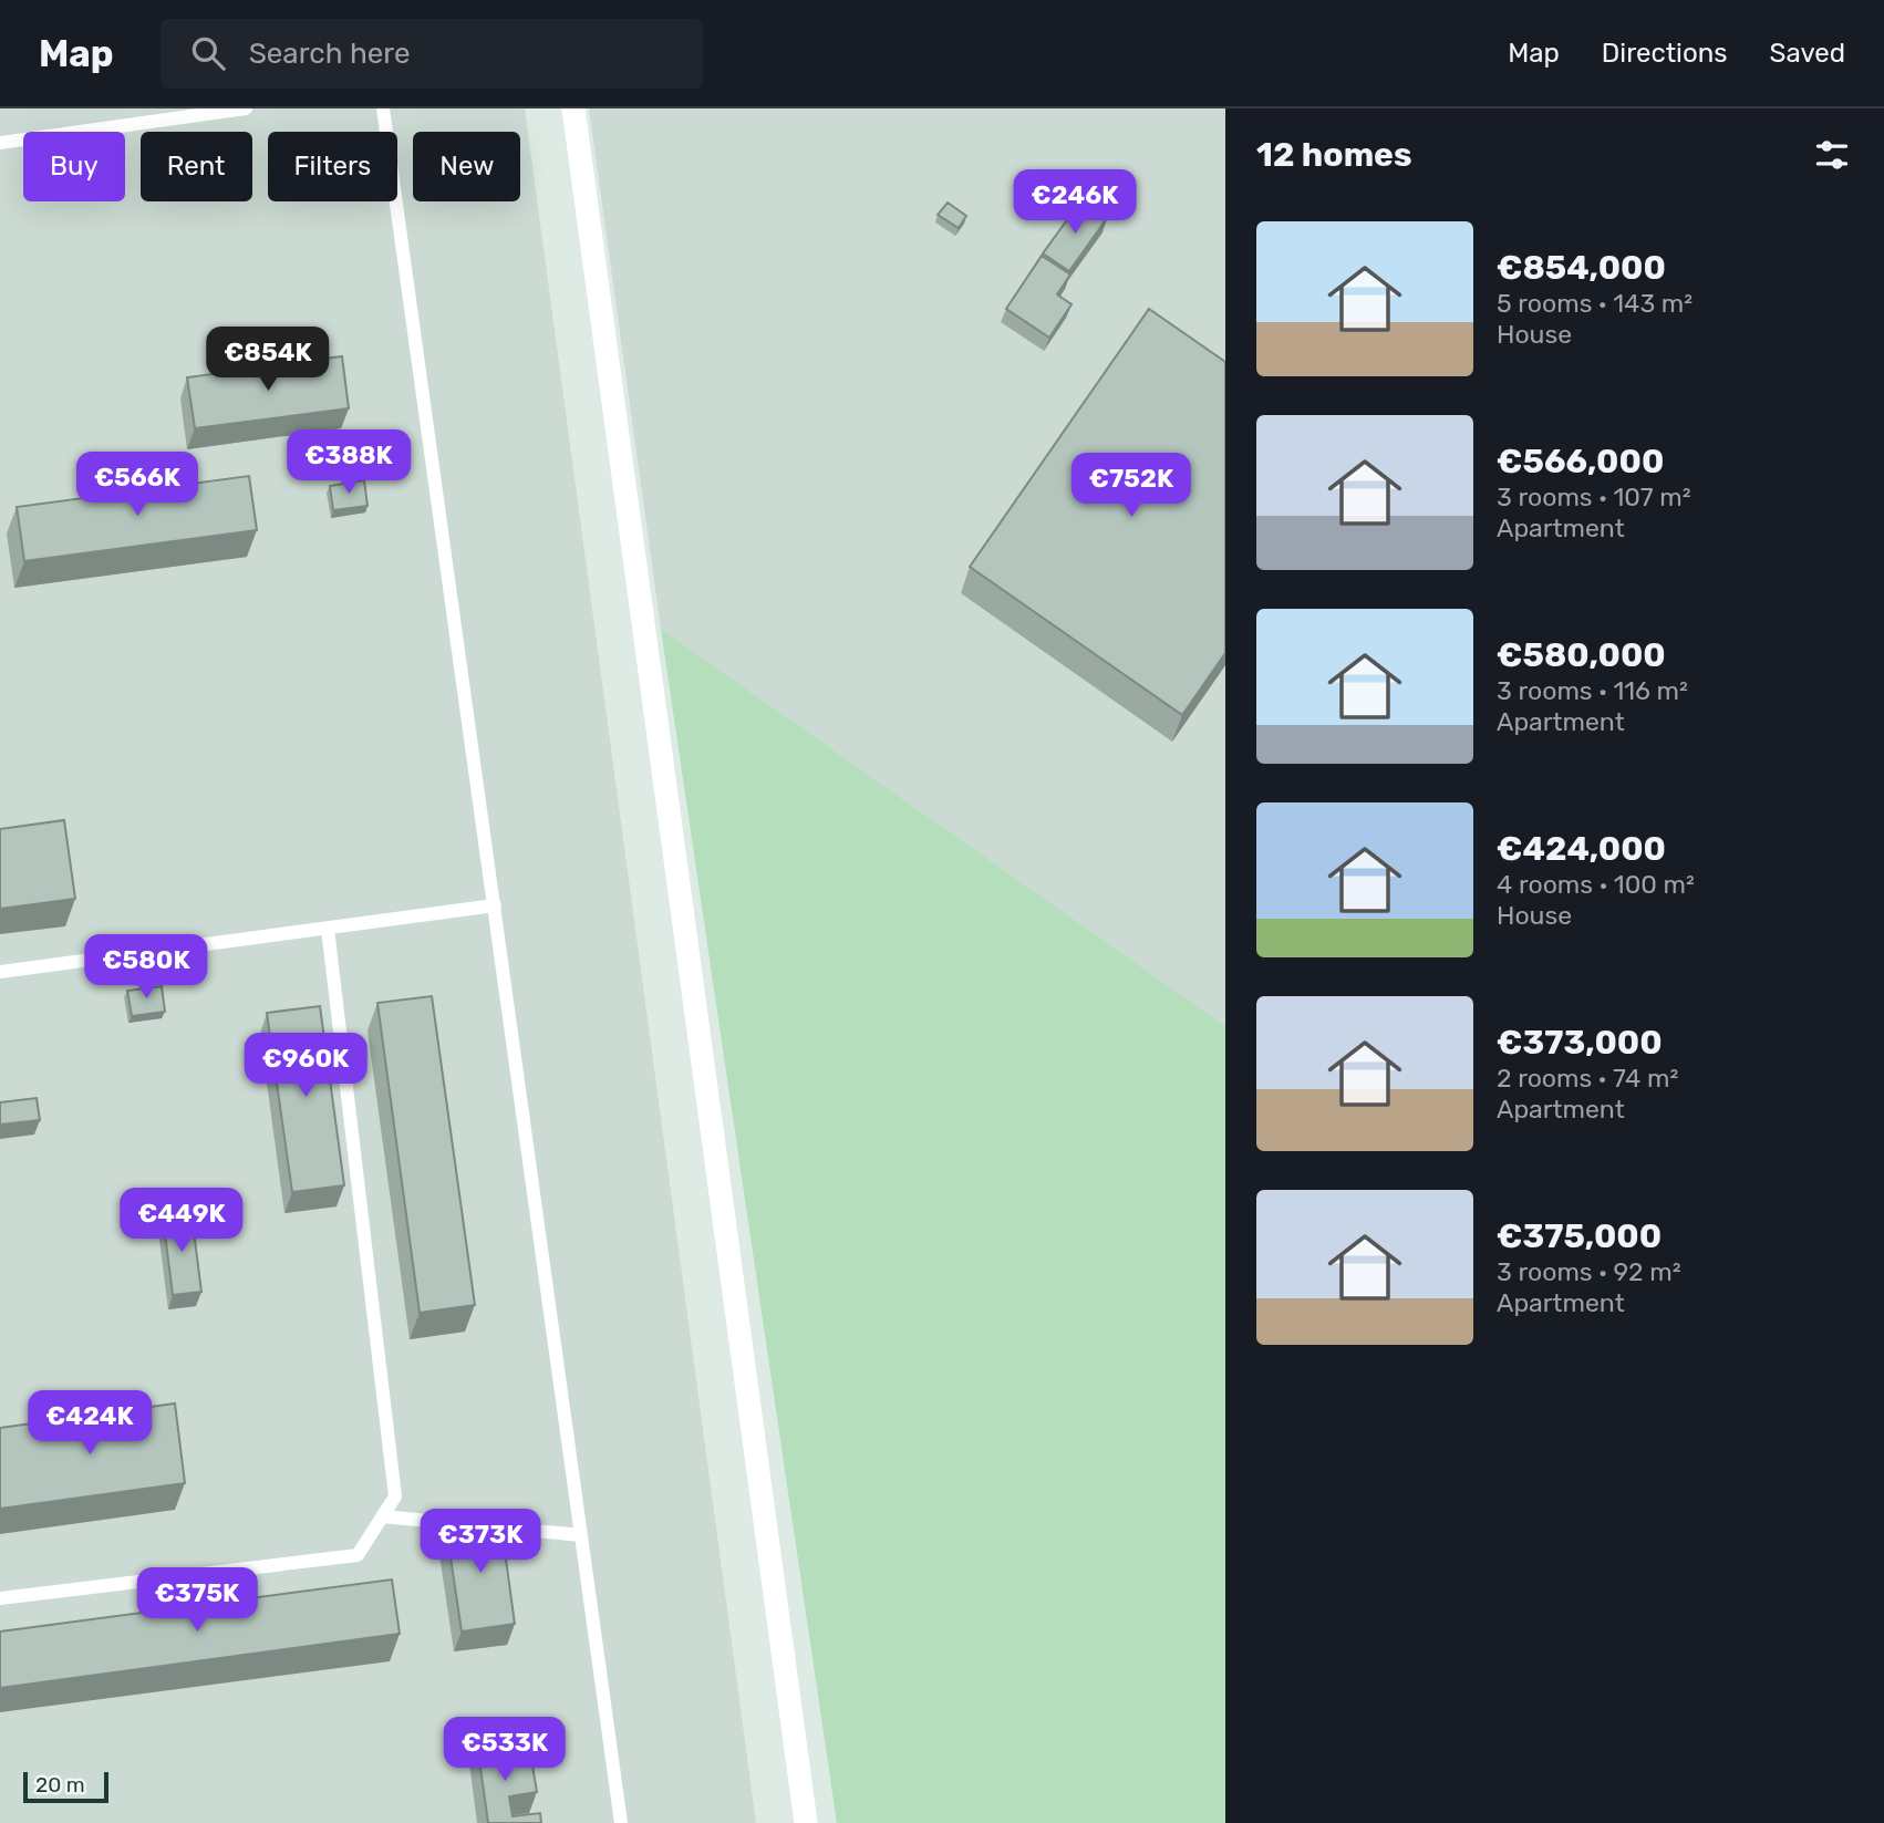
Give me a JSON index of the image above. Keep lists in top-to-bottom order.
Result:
{
  "scale_bar": "20 m",
  "page": {
    "header": "Map",
    "search": "Search here",
    "nav": ["Map", "Directions", "Saved"],
    "heading": "12 homes",
    "chip": [
      "Buy",
      "Rent",
      "Filters",
      "New"
    ],
    "price": [
      "€246K",
      "€854K",
      "€388K",
      "€566K",
      "€752K",
      "€580K",
      "€960K",
      "€449K",
      "€424K",
      "€373K",
      "€375K",
      "€533K"
    ],
    "list": [
      {
        "name": "€854,000",
        "note": "5 rooms · 143 m² · House"
      },
      {
        "name": "€566,000",
        "note": "3 rooms · 107 m² · Apartment"
      },
      {
        "name": "€580,000",
        "note": "3 rooms · 116 m² · Apartment"
      },
      {
        "name": "€424,000",
        "note": "4 rooms · 100 m² · House"
      },
      {
        "name": "€373,000",
        "note": "2 rooms · 74 m² · Apartment"
      },
      {
        "name": "€375,000",
        "note": "3 rooms · 92 m² · Apartment"
      }
    ],
    "scale": "20 m"
  }
}
